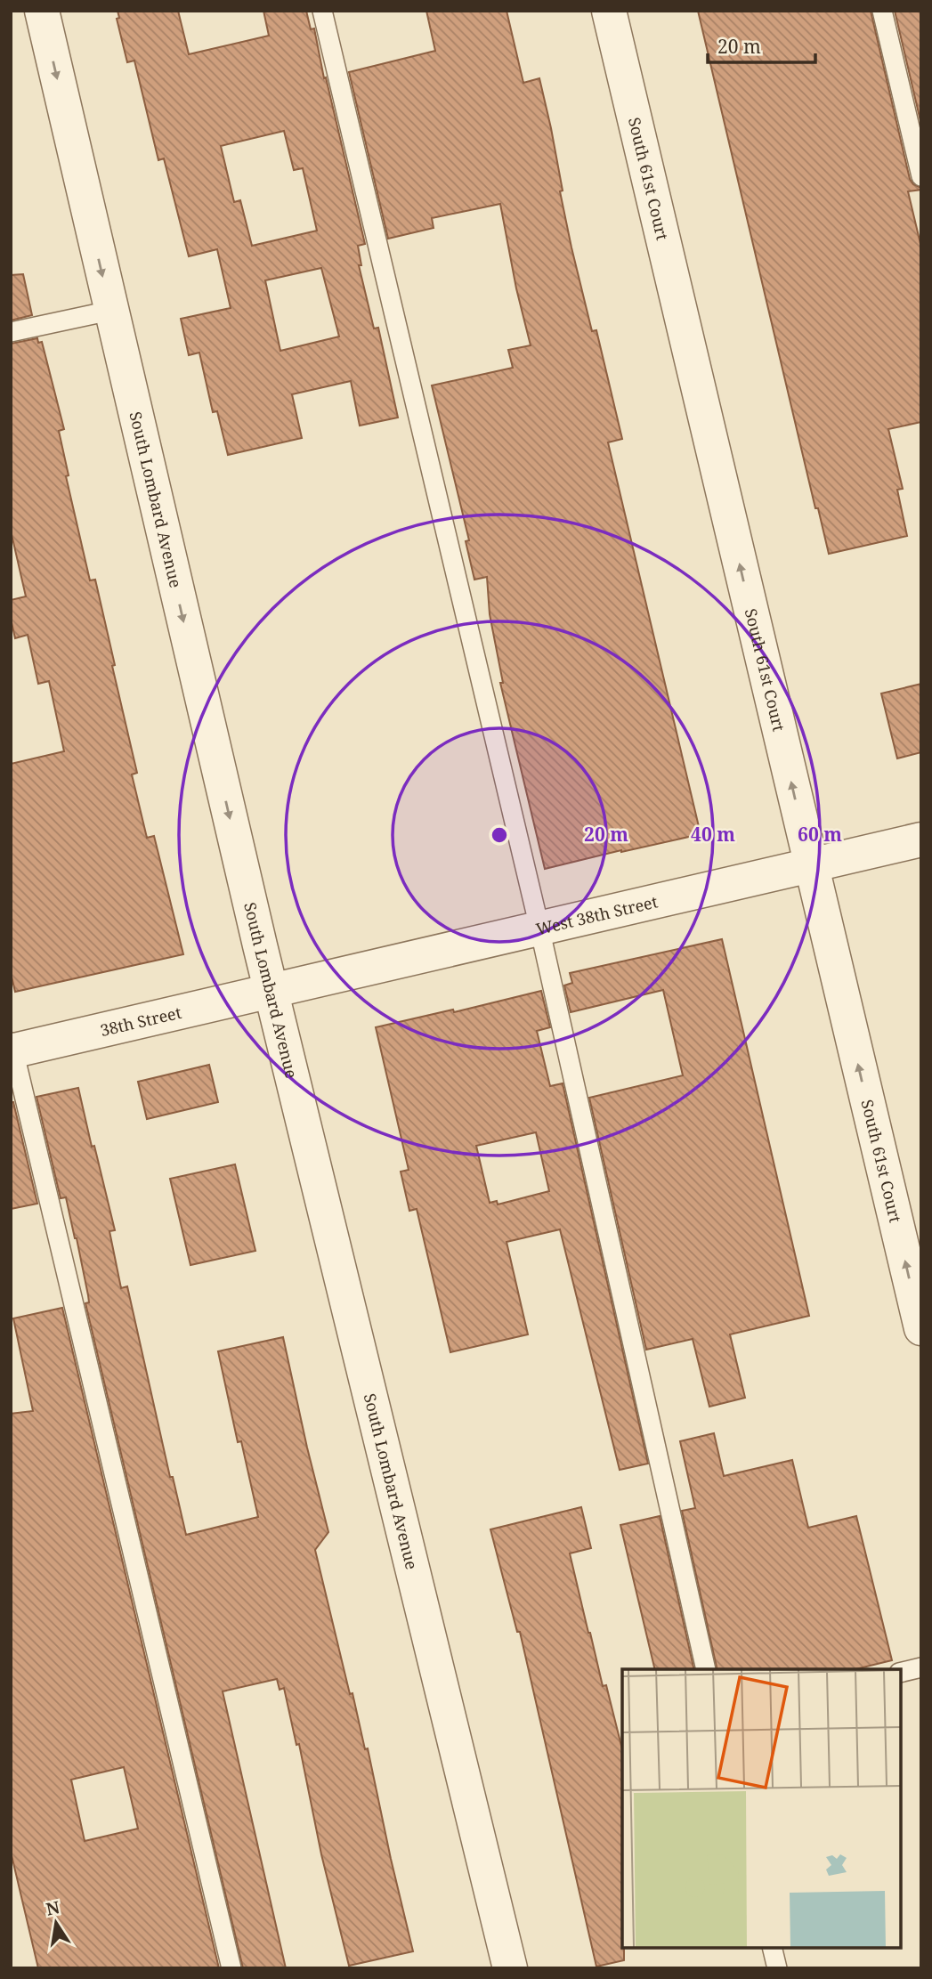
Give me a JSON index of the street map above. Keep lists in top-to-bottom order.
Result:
{
  "streets": {
    "street": [
      "South 61st Court",
      "South Lombard Avenue",
      "West 38th Street",
      "38th Street"
    ]
  },
  "crossings": [
    ["South 61st Court", "West 38th Street"],
    ["South Lombard Avenue", "West 38th Street"],
    ["South Lombard Avenue", "38th Street"],
    ["West 38th Street", "38th Street"]
  ],
  "one_way": ["South 61st Court", "South Lombard Avenue"],
  "scale_bar": "20 m",
  "north": "top",
  "rings": ["20 m", "40 m", "60 m"]
}
